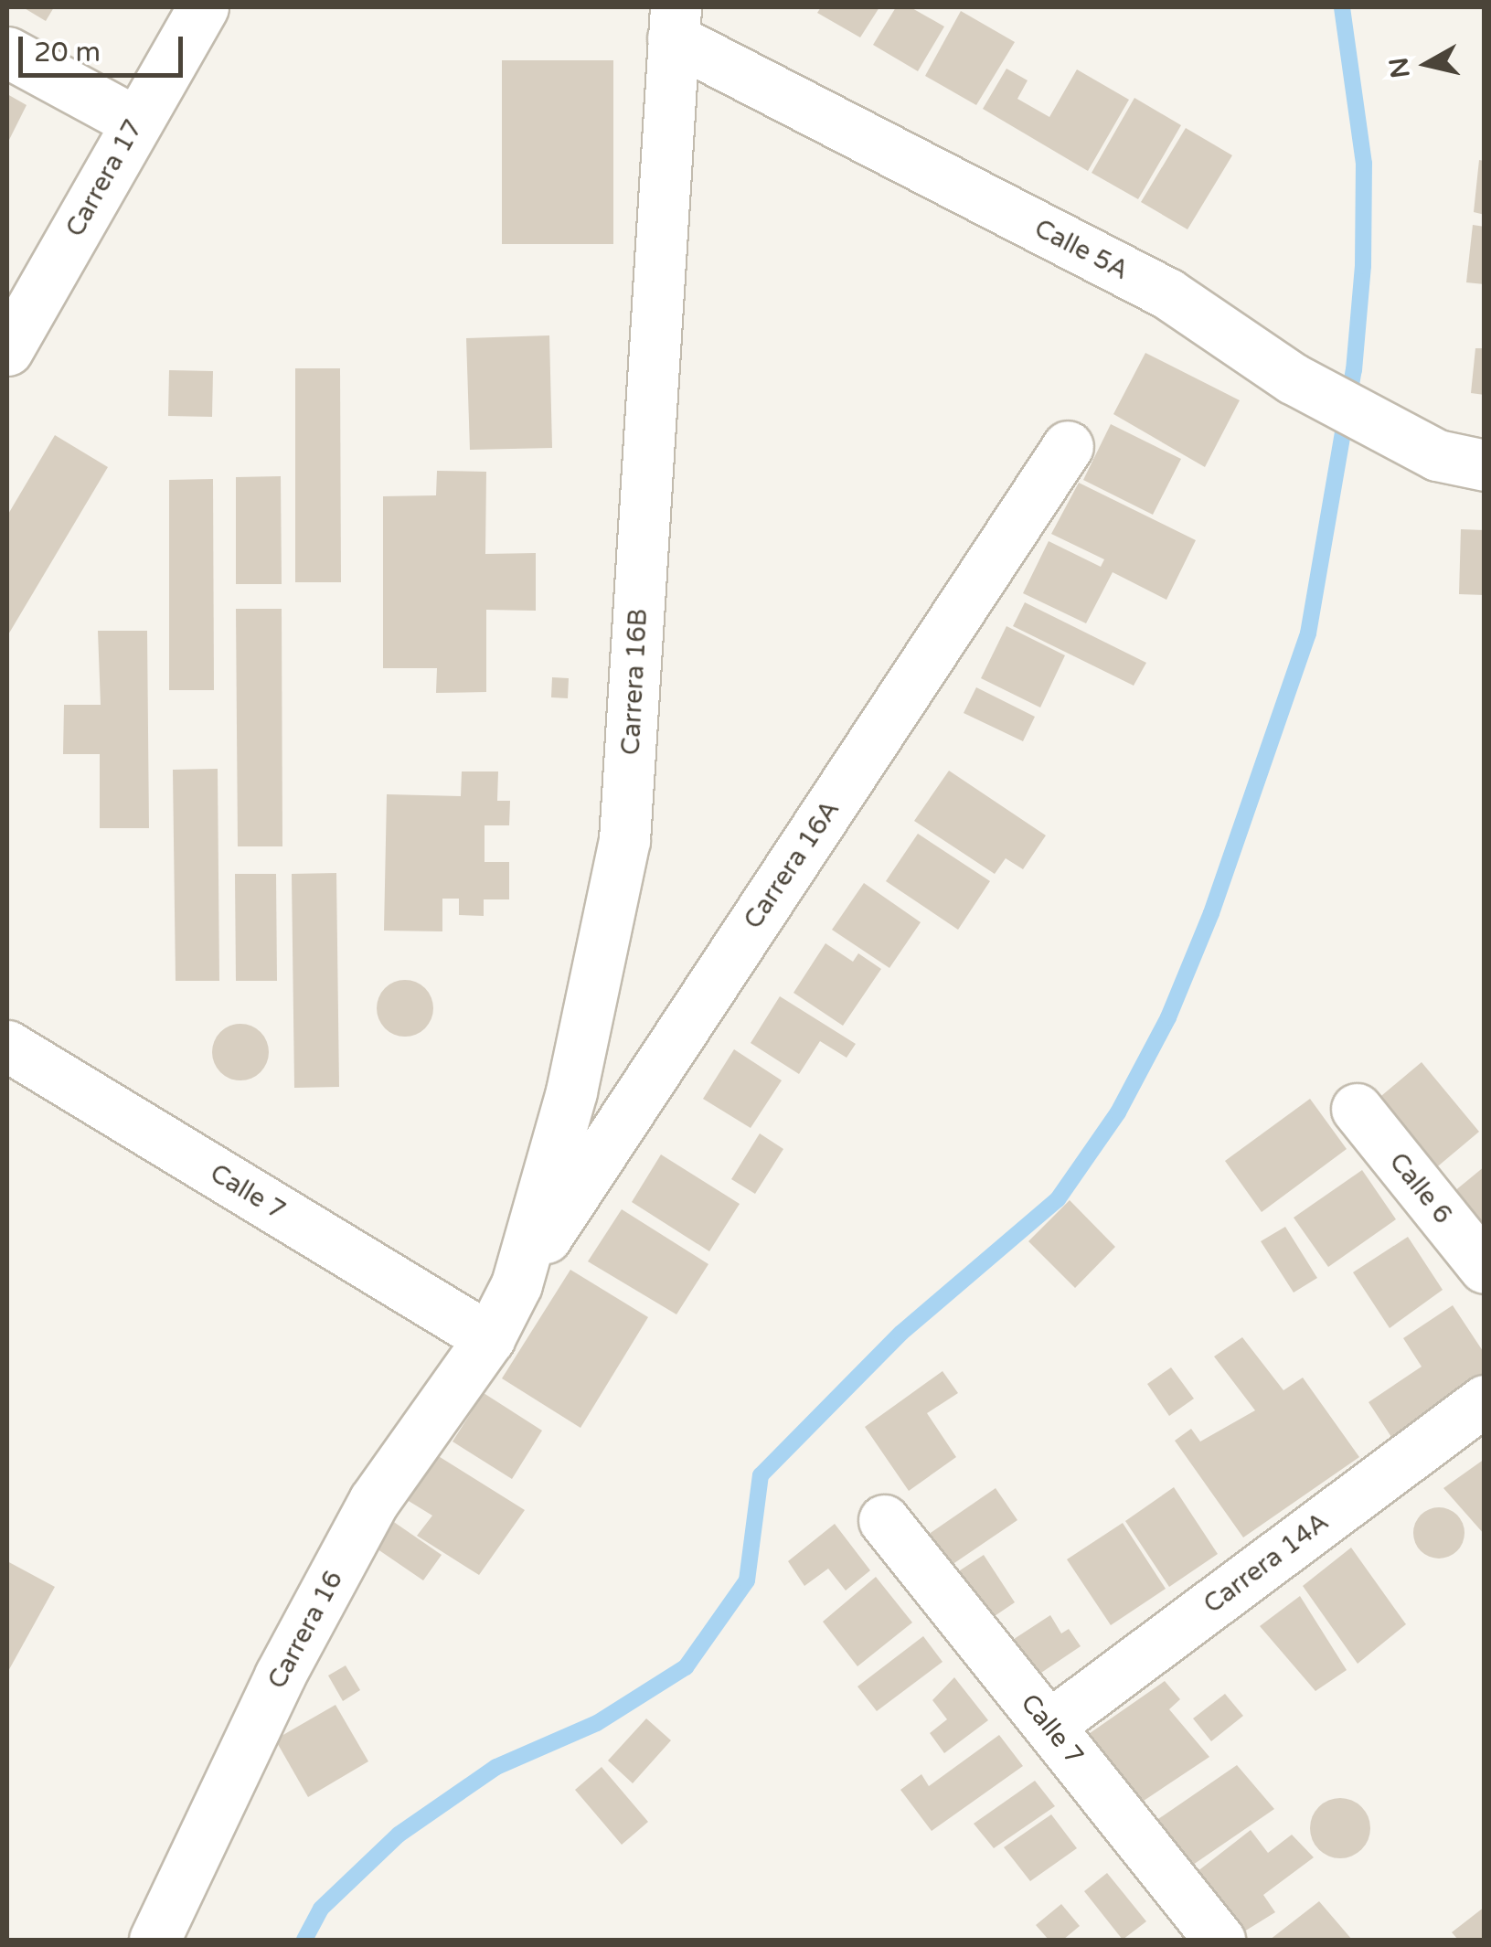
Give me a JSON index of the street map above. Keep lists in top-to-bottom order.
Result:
{
  "streets": {
    "street": [
      "Carrera 17",
      "Calle 5A",
      "Carrera 16B",
      "Carrera 16A",
      "Calle 6",
      "Calle 7",
      "Carrera 14A",
      "Carrera 16"
    ]
  },
  "crossings": [
    ["Calle 5A", "Carrera 16B"],
    ["Carrera 16B", "Carrera 16A"],
    ["Carrera 16B", "Calle 7"],
    ["Carrera 16B", "Carrera 16"],
    ["Calle 7", "Carrera 14A"],
    ["Calle 7", "Carrera 16"]
  ],
  "scale_bar": "20 m",
  "north": "left"
}
